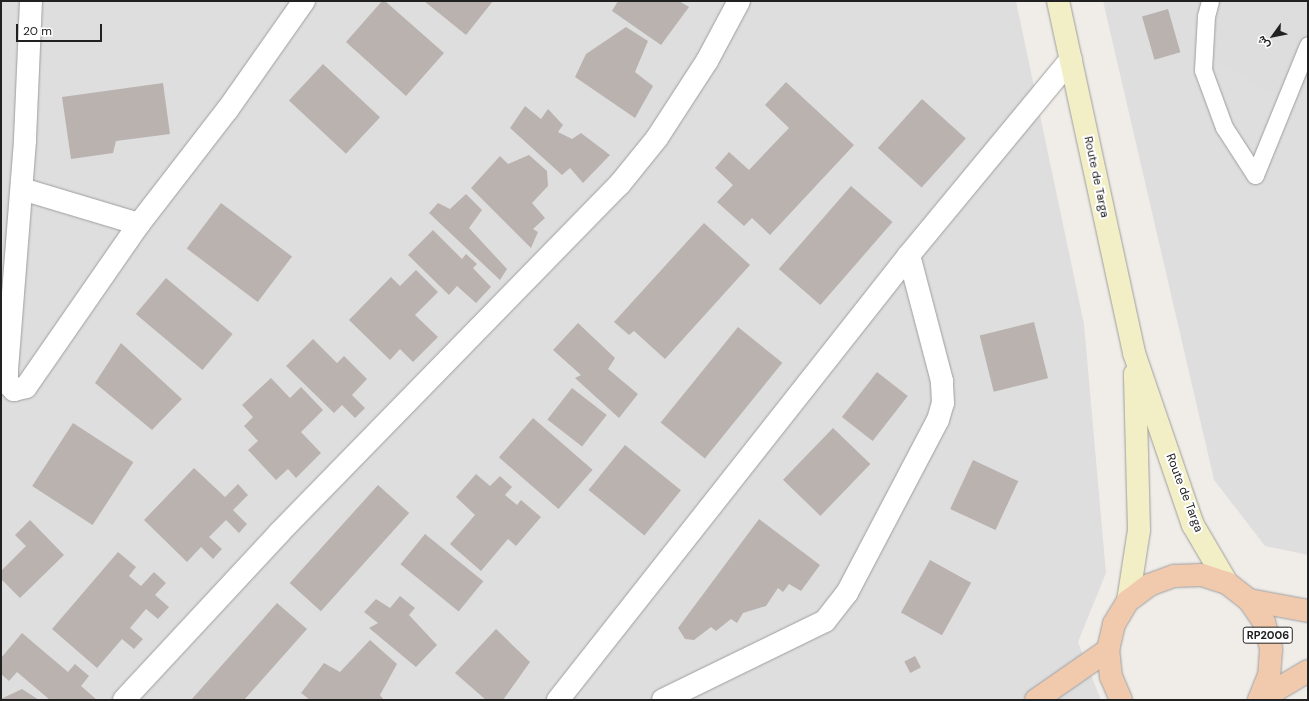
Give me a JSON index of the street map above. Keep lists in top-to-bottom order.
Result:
{
  "streets": {
    "main road": ["Route de Targa", "RP2006"]
  },
  "crossings": [
    ["Route de Targa", "RP2006"]
  ],
  "scale_bar": "20 m",
  "north": "bottom left"
}
